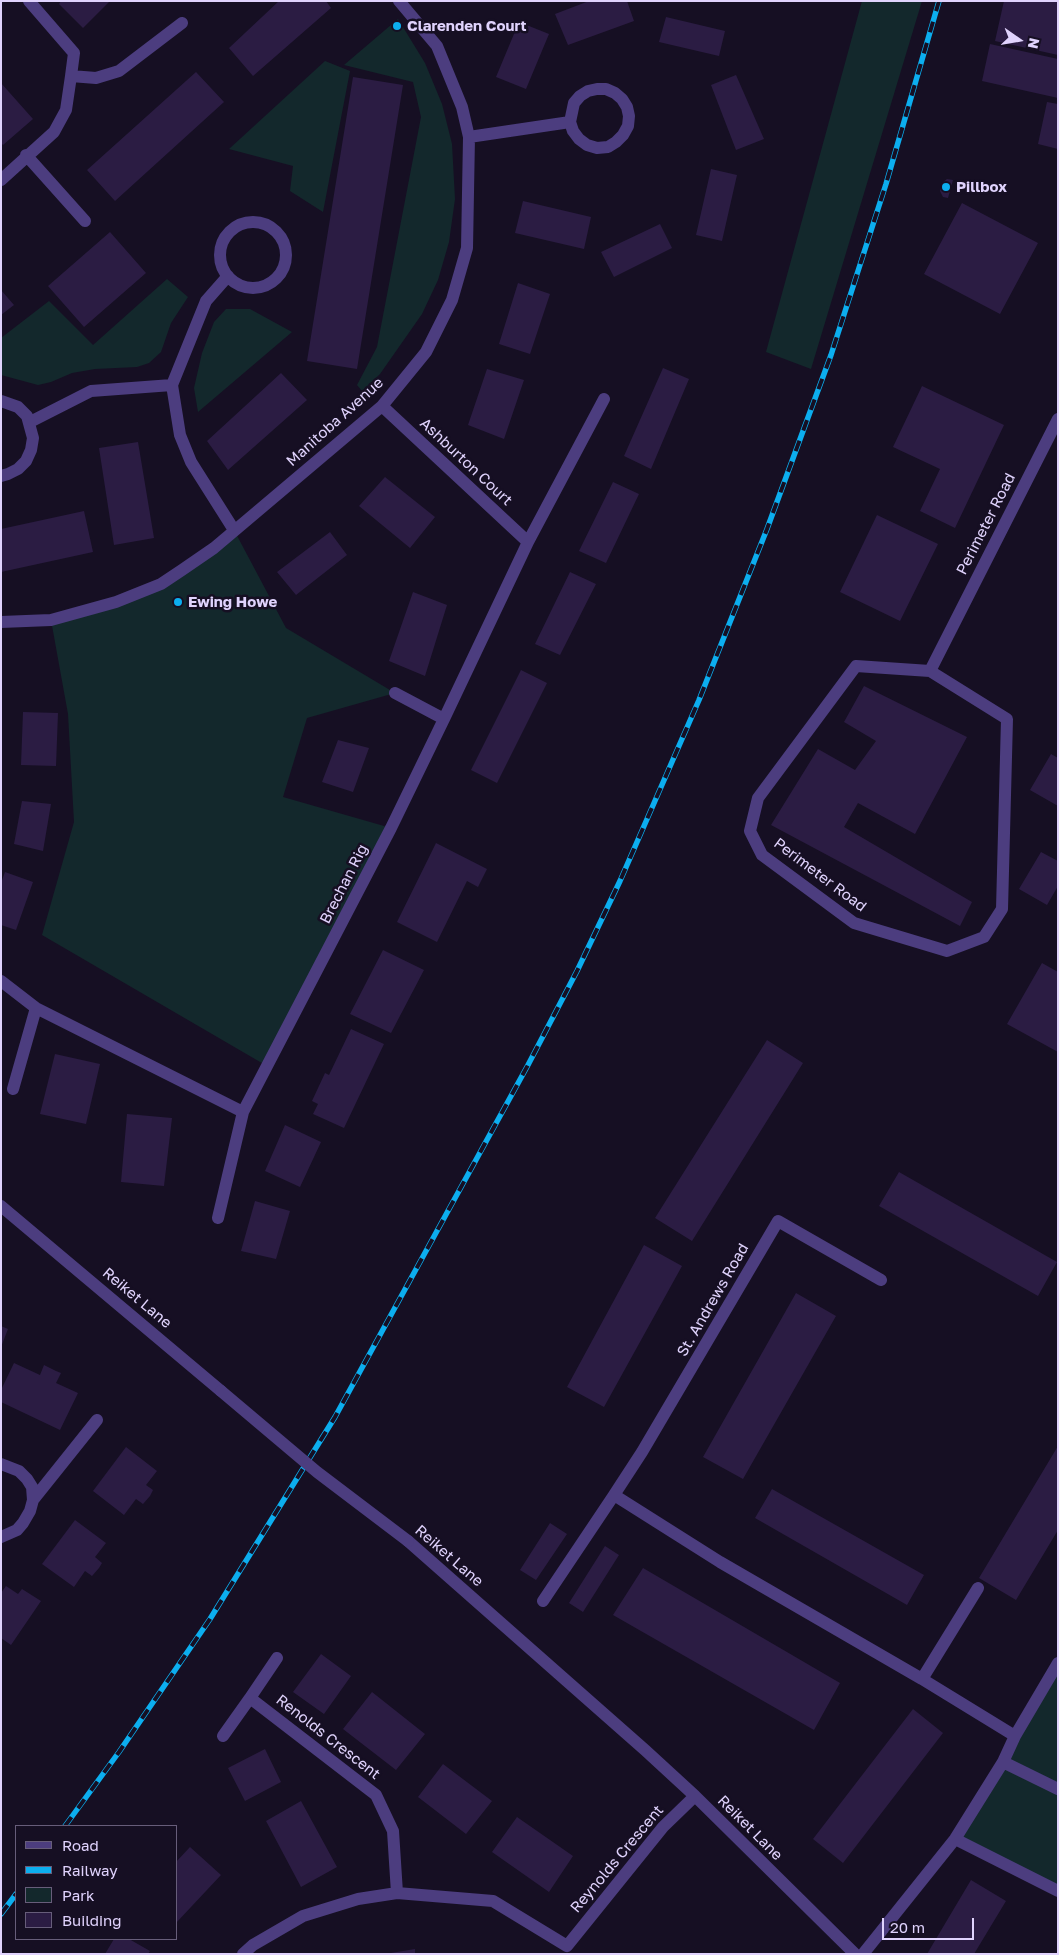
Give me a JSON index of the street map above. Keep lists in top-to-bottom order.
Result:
{
  "streets": {
    "street": [
      "Manitoba Avenue",
      "Ashburton Court",
      "Perimeter Road",
      "Brechan Rig",
      "Reiket Lane",
      "St. Andrews Road",
      "Renolds Crescent",
      "Reynolds Crescent"
    ]
  },
  "crossings": [
    ["Manitoba Avenue", "Ashburton Court"],
    ["Reiket Lane", "Reynolds Crescent"],
    ["Renolds Crescent", "Reynolds Crescent"]
  ],
  "places": ["Clarenden Court", "Pillbox", "Ewing Howe"],
  "legend": [
    "Road",
    "Railway",
    "Park",
    "Building"
  ],
  "scale_bar": "20 m",
  "north": "right"
}
